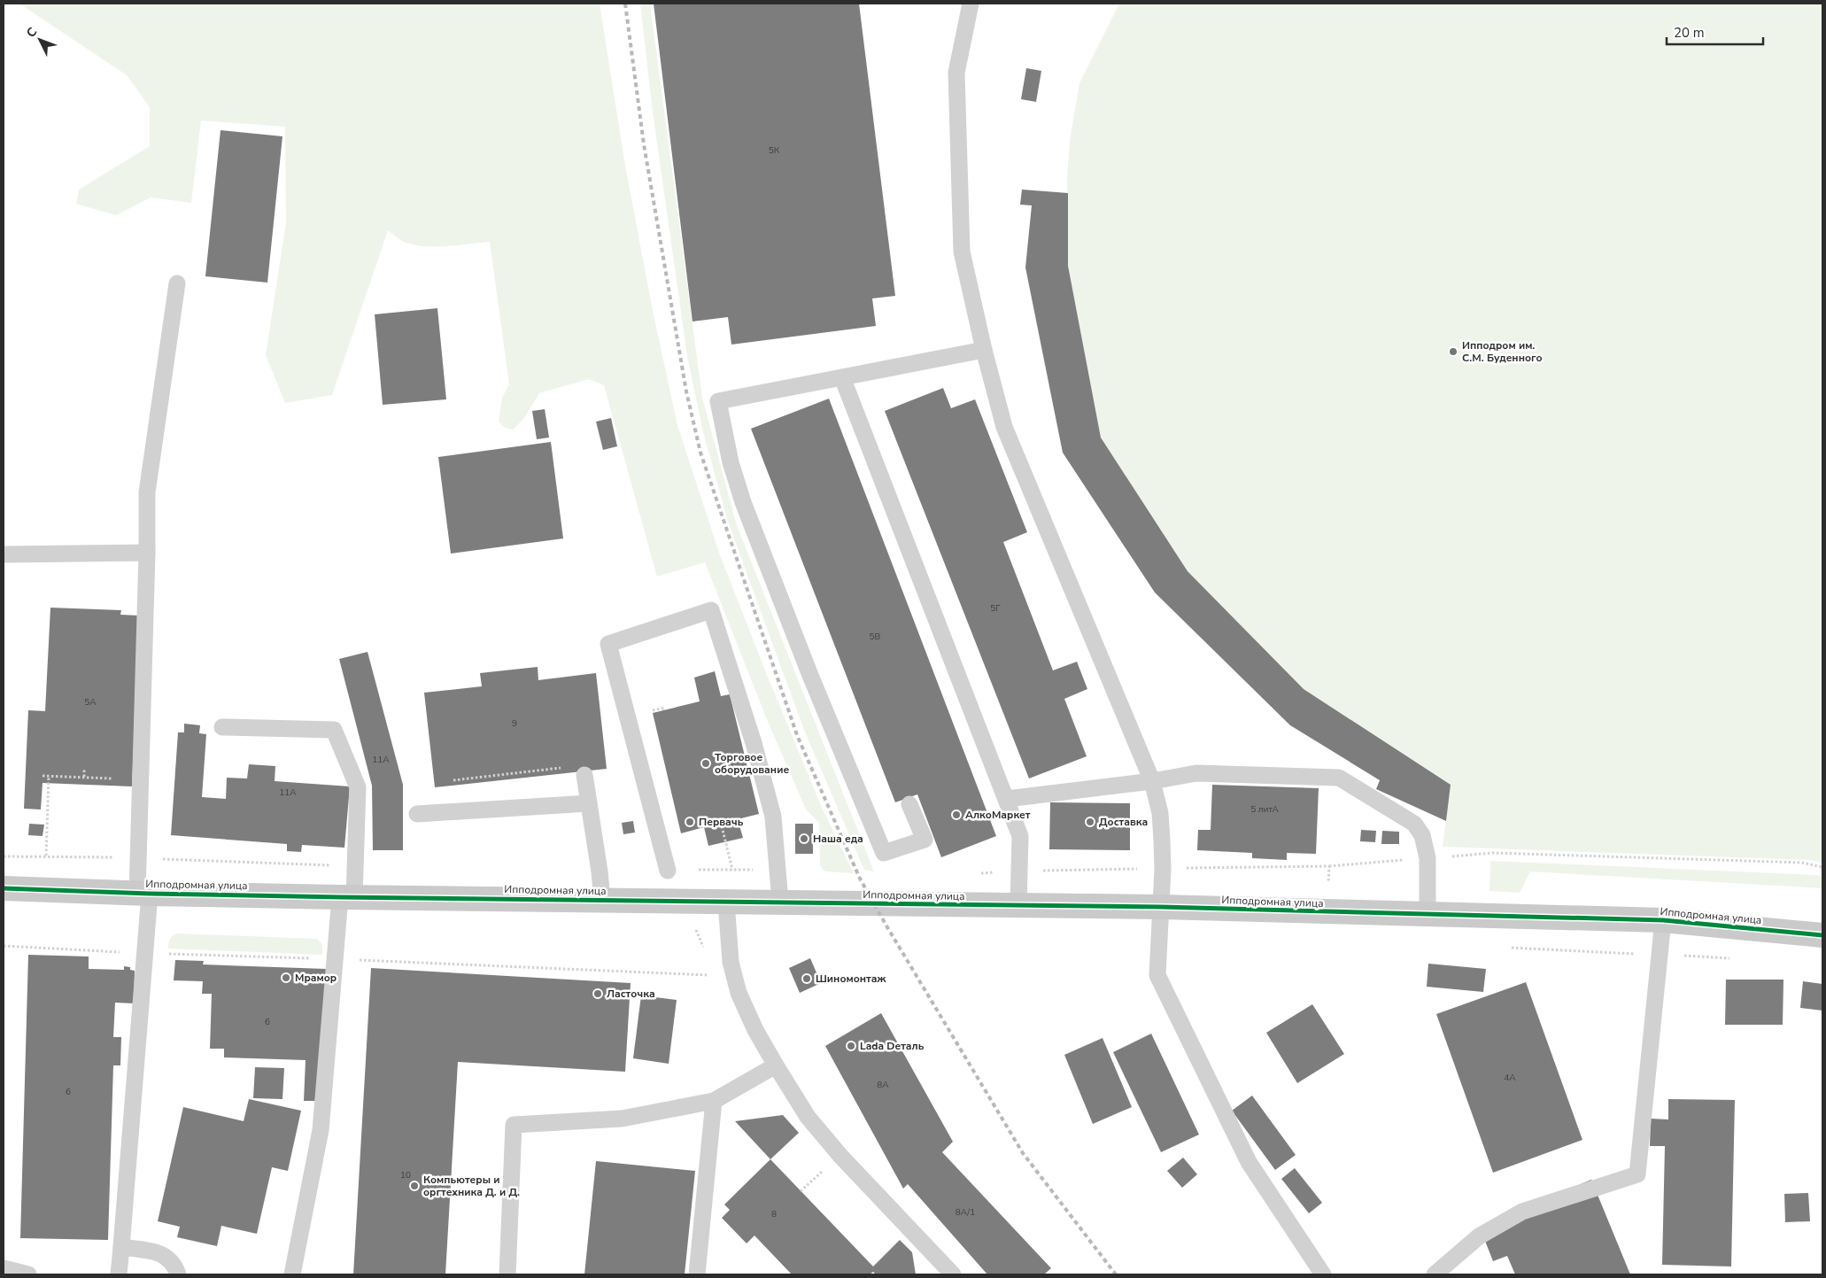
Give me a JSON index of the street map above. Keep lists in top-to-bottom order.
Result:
{
  "streets": {
    "street": ["Ипподромная улица"]
  },
  "places": [
    "Ипподром им. С.М. Буденного",
    "Торговое оборудование",
    "АлкоМаркет",
    "Первачь",
    "Доставка",
    "Наша еда",
    "Мрамор",
    "Шиномонтаж",
    "Ласточка",
    "Lada Dеталь",
    "Компьютеры и оргтехника Д. и Д."
  ],
  "house_numbers": [
    "5К",
    "5Г",
    "5В",
    "5А",
    "9",
    "11А",
    "11А",
    "5 литА",
    "6",
    "4А",
    "8А",
    "6",
    "10",
    "8А/1",
    "8"
  ],
  "scale_bar": "20 m",
  "north": "top left"
}
